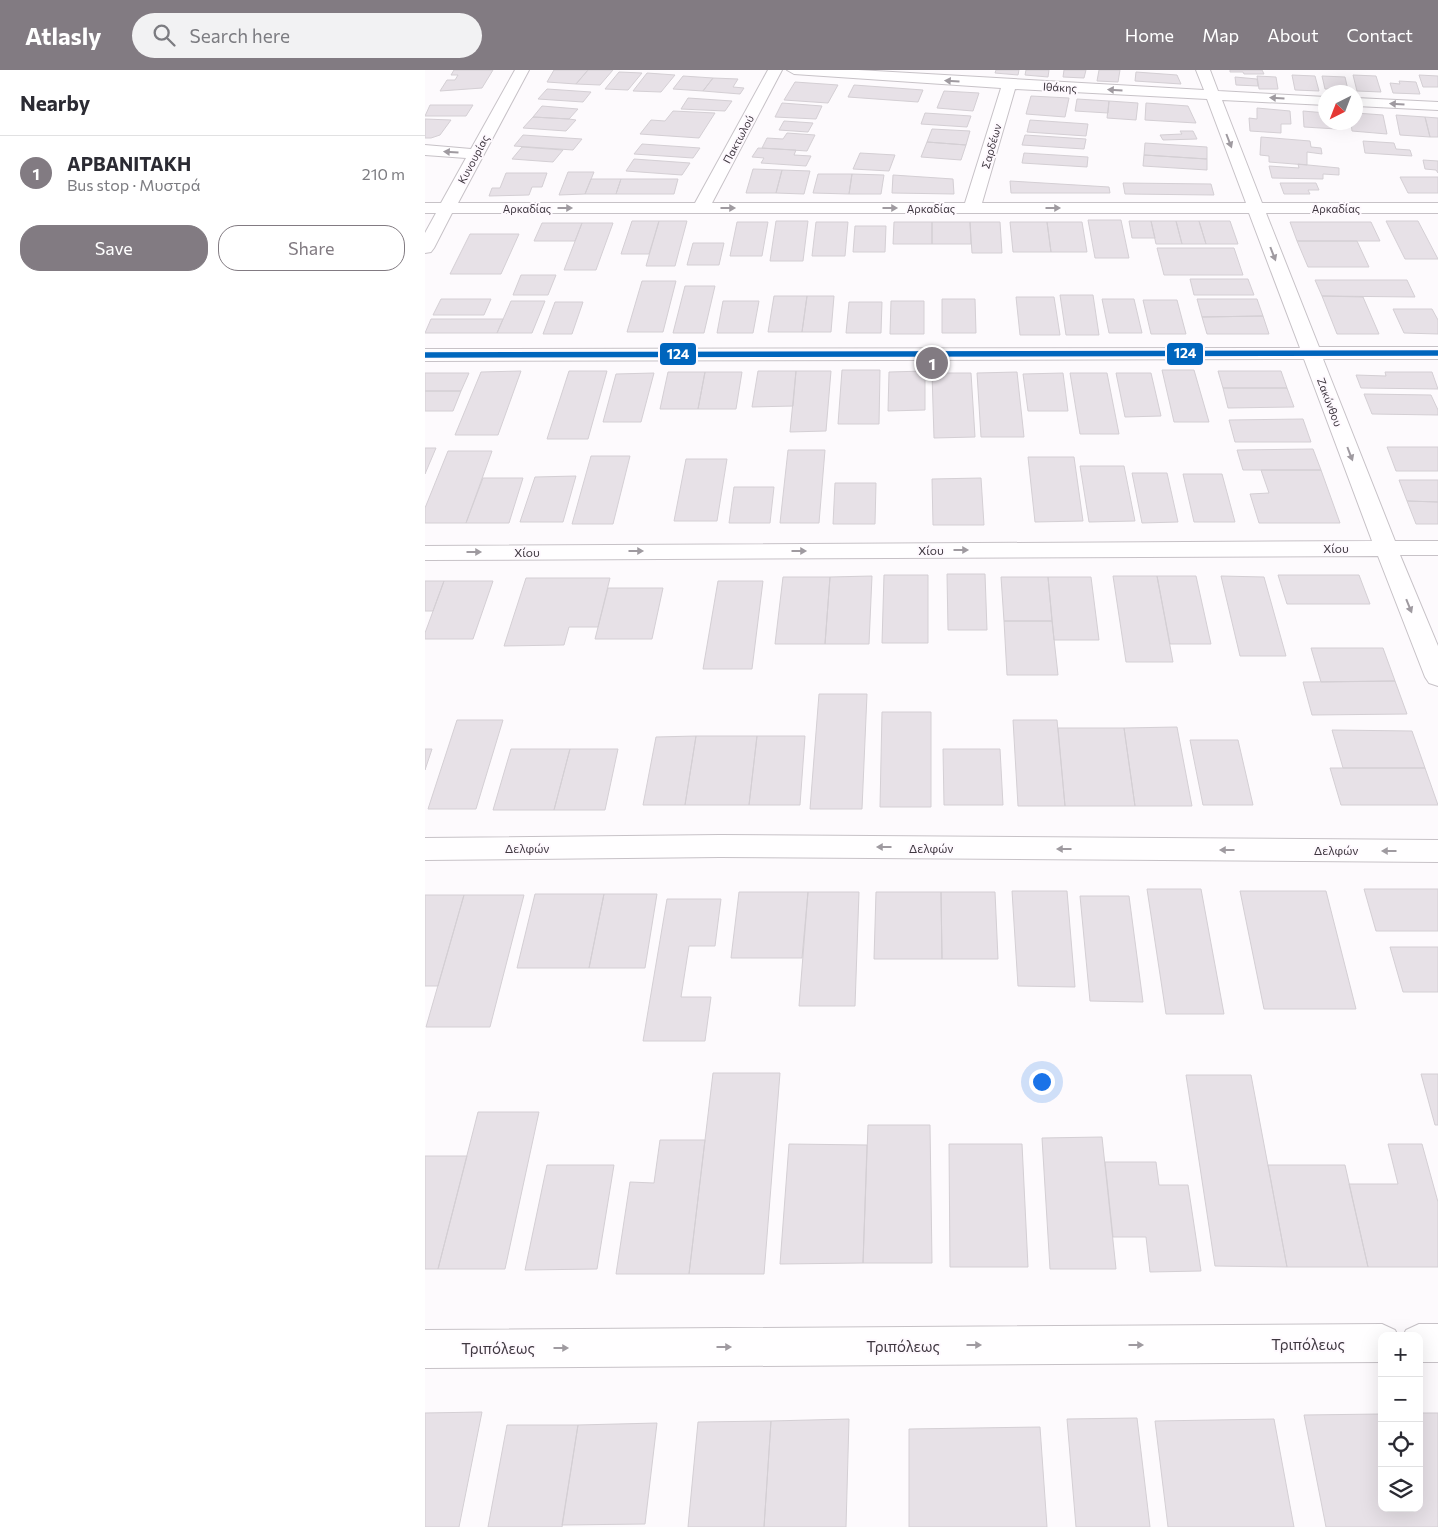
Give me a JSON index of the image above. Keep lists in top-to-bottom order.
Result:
{
  "streets": {
    "street": [
      "Ιθάκης",
      "Πακτωλού",
      "Σαρδέων",
      "Κυνουρίας",
      "Αρκαδίας",
      "Ζακύνθου",
      "Χίου",
      "Δελφών",
      "Τριπόλεως"
    ]
  },
  "crossings": [
    ["Ιθάκης", "Σαρδέων"],
    ["Ιθάκης", "Ζακύνθου"],
    ["Πακτωλού", "Αρκαδίας"],
    ["Σαρδέων", "Αρκαδίας"],
    ["Κυνουρίας", "Αρκαδίας"],
    ["Αρκαδίας", "Ζακύνθου"],
    ["Ζακύνθου", "Χίου"]
  ],
  "one_way": [
    "Ιθάκης",
    "Ζακύνθου",
    "Δελφών",
    "Τριπόλεως"
  ],
  "lines": ["transit line 124"],
  "north": "bottom left",
  "page": {
    "header": "Atlasly",
    "search": "Search here",
    "nav": [
      "Home",
      "Map",
      "About",
      "Contact"
    ],
    "heading": "Nearby",
    "list": [
      {
        "mark": "1",
        "name": "ΑΡΒΑΝΙΤΑΚΗ",
        "note": "Bus stop · Μυστρά",
        "value": "210 m"
      }
    ],
    "buttons": ["Save", "Share"],
    "pins": "1",
    "map_buttons": ["+", "−"]
  }
}
